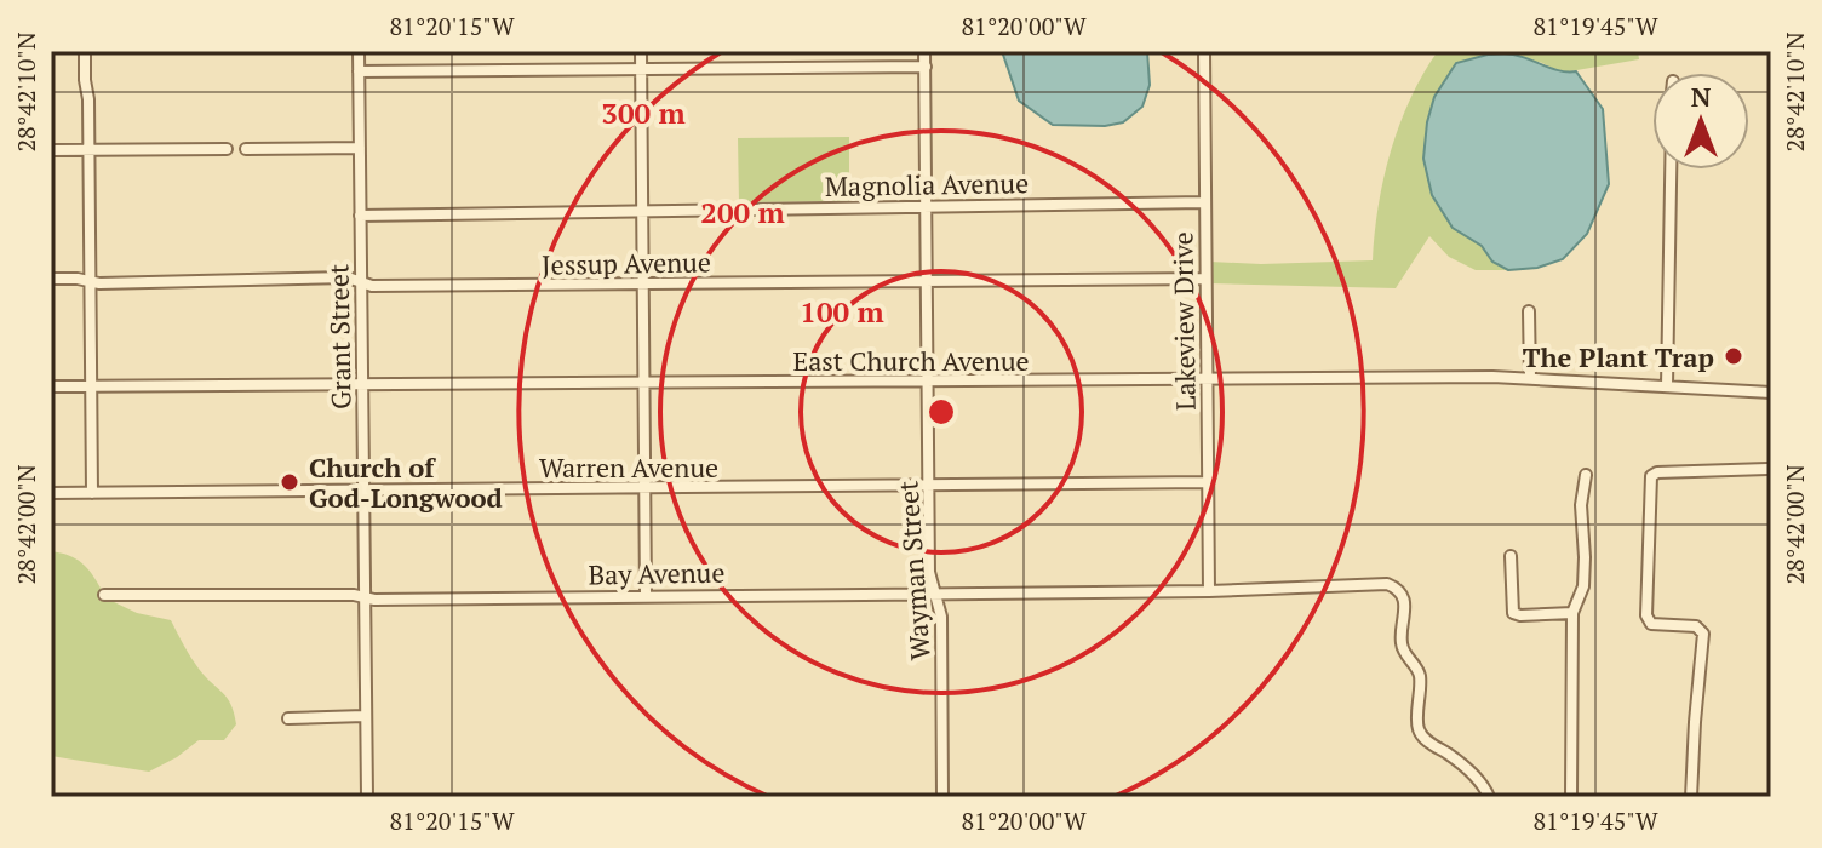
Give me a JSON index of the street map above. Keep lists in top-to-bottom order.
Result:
{
  "streets": {
    "street": [
      "Magnolia Avenue",
      "Jessup Avenue",
      "Lakeview Drive",
      "Grant Street",
      "East Church Avenue",
      "Warren Avenue",
      "Wayman Street",
      "Bay Avenue"
    ]
  },
  "crossings": [
    ["Magnolia Avenue", "Lakeview Drive"],
    ["Magnolia Avenue", "Grant Street"],
    ["Magnolia Avenue", "Wayman Street"],
    ["Jessup Avenue", "Lakeview Drive"],
    ["Jessup Avenue", "Grant Street"],
    ["Jessup Avenue", "Wayman Street"],
    ["Lakeview Drive", "East Church Avenue"],
    ["Lakeview Drive", "Warren Avenue"],
    ["Lakeview Drive", "Bay Avenue"],
    ["Grant Street", "East Church Avenue"],
    ["Grant Street", "Warren Avenue"],
    ["Grant Street", "Bay Avenue"],
    ["East Church Avenue", "Wayman Street"],
    ["Warren Avenue", "Wayman Street"],
    ["Wayman Street", "Bay Avenue"]
  ],
  "places": ["The Plant Trap", "Church of God-Longwood"],
  "north": "top",
  "coordinates": [
    "81°20'15\"W",
    "81°20'00\"W",
    "81°19'45\"W",
    "28°42'10\"N",
    "28°42'00\"N"
  ],
  "rings": ["300 m", "200 m", "100 m"]
}
